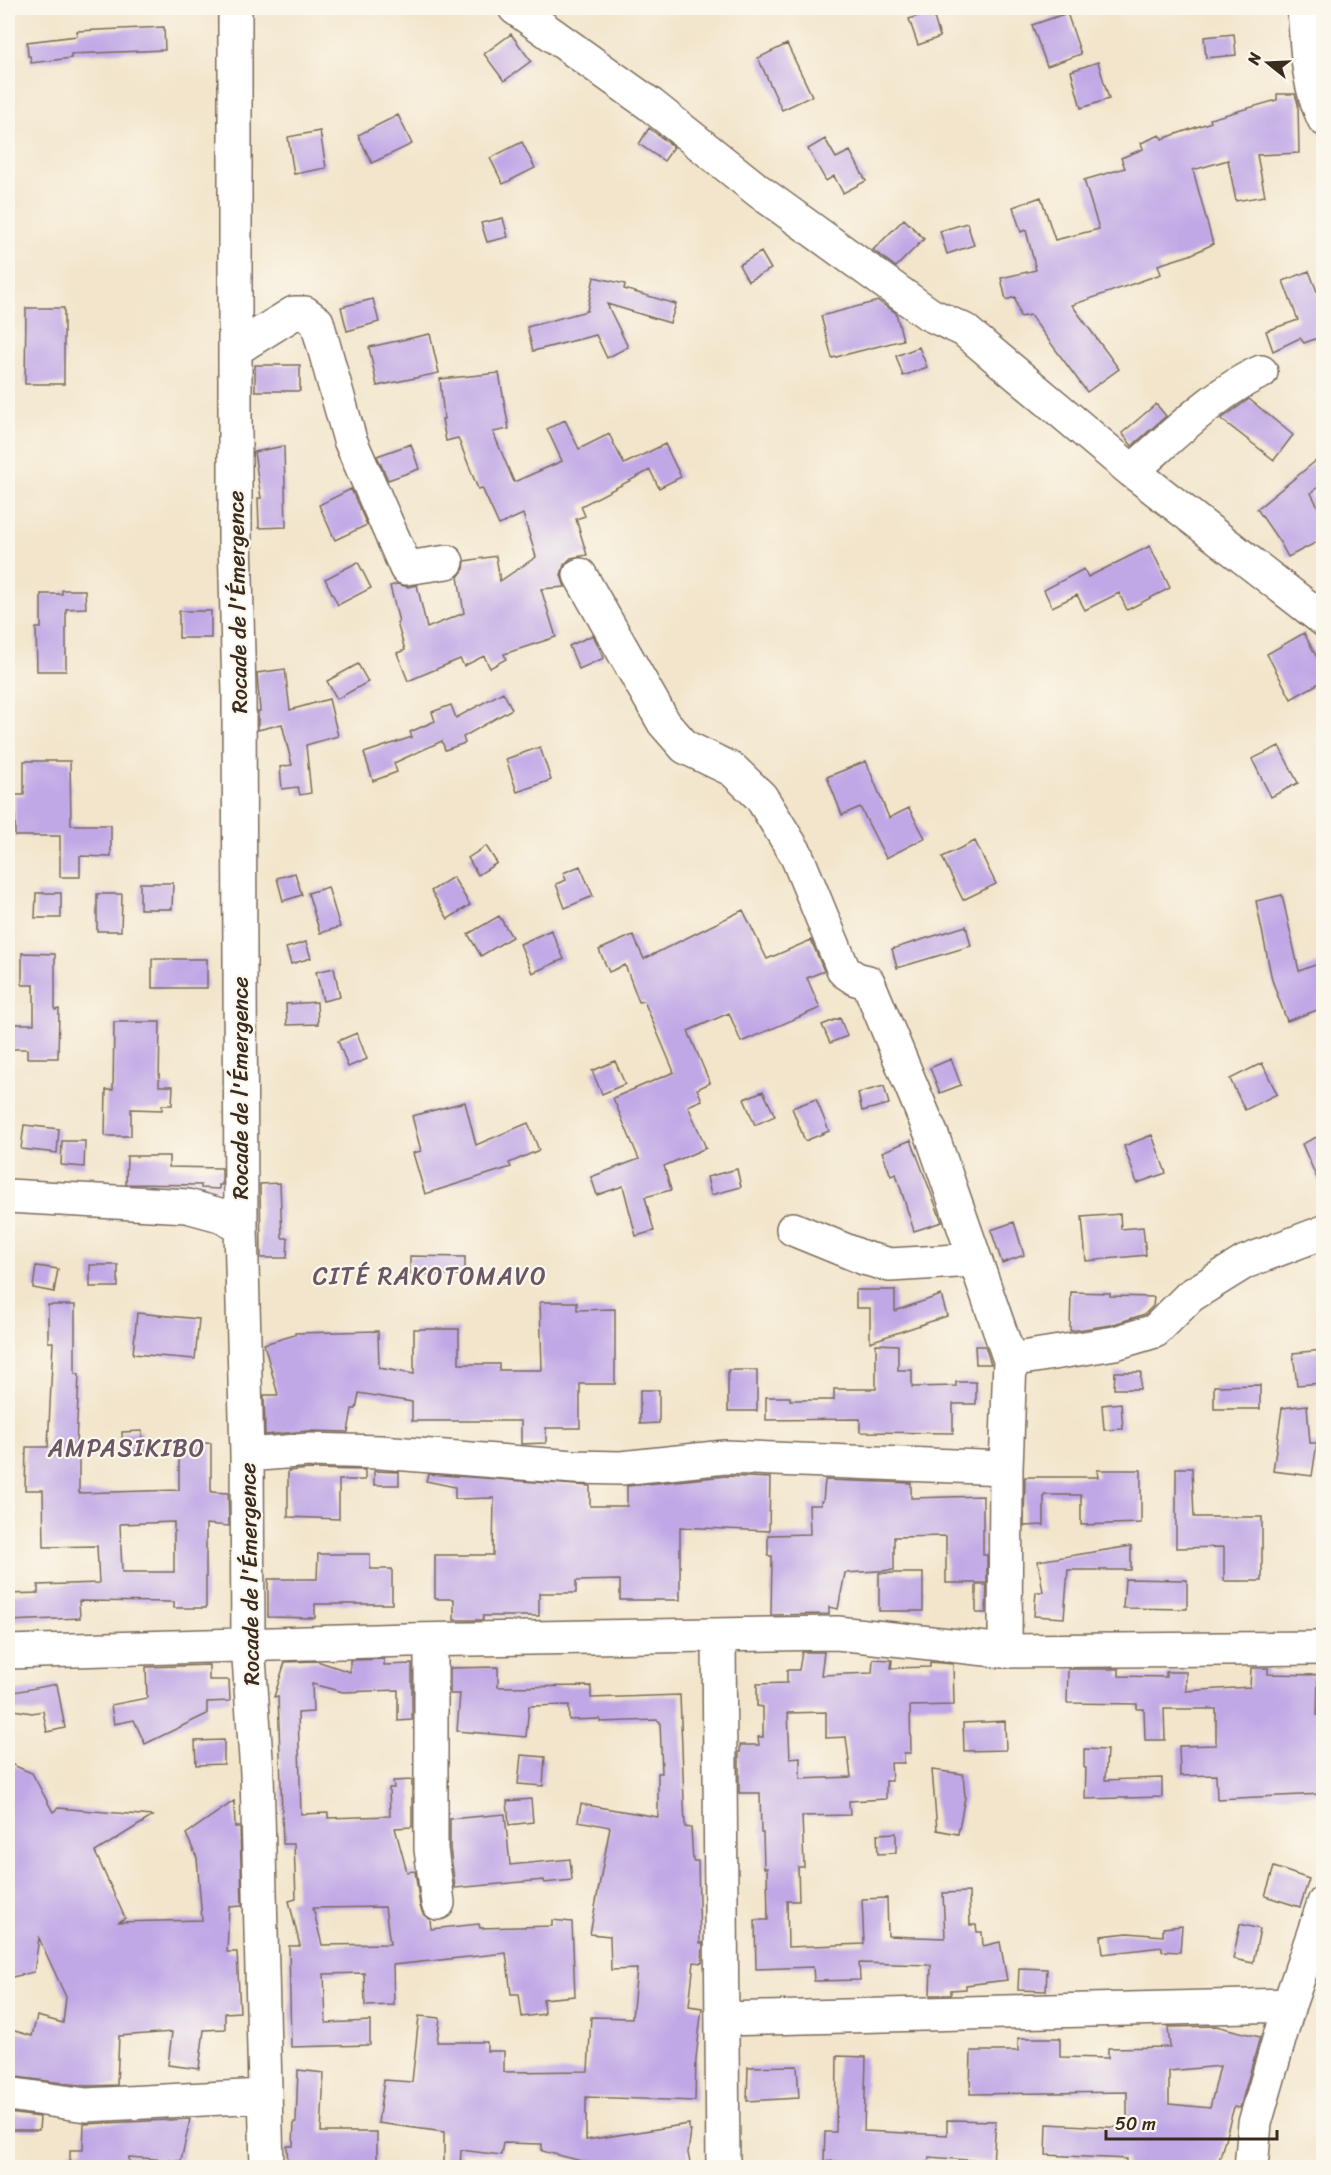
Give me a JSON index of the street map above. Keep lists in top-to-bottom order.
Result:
{
  "streets": {
    "street": ["Rocade de l'Émergence"]
  },
  "districts": ["CITÉ RAKOTOMAVO", "AMPASIKIBO"],
  "scale_bar": "50 m",
  "north": "left"
}
